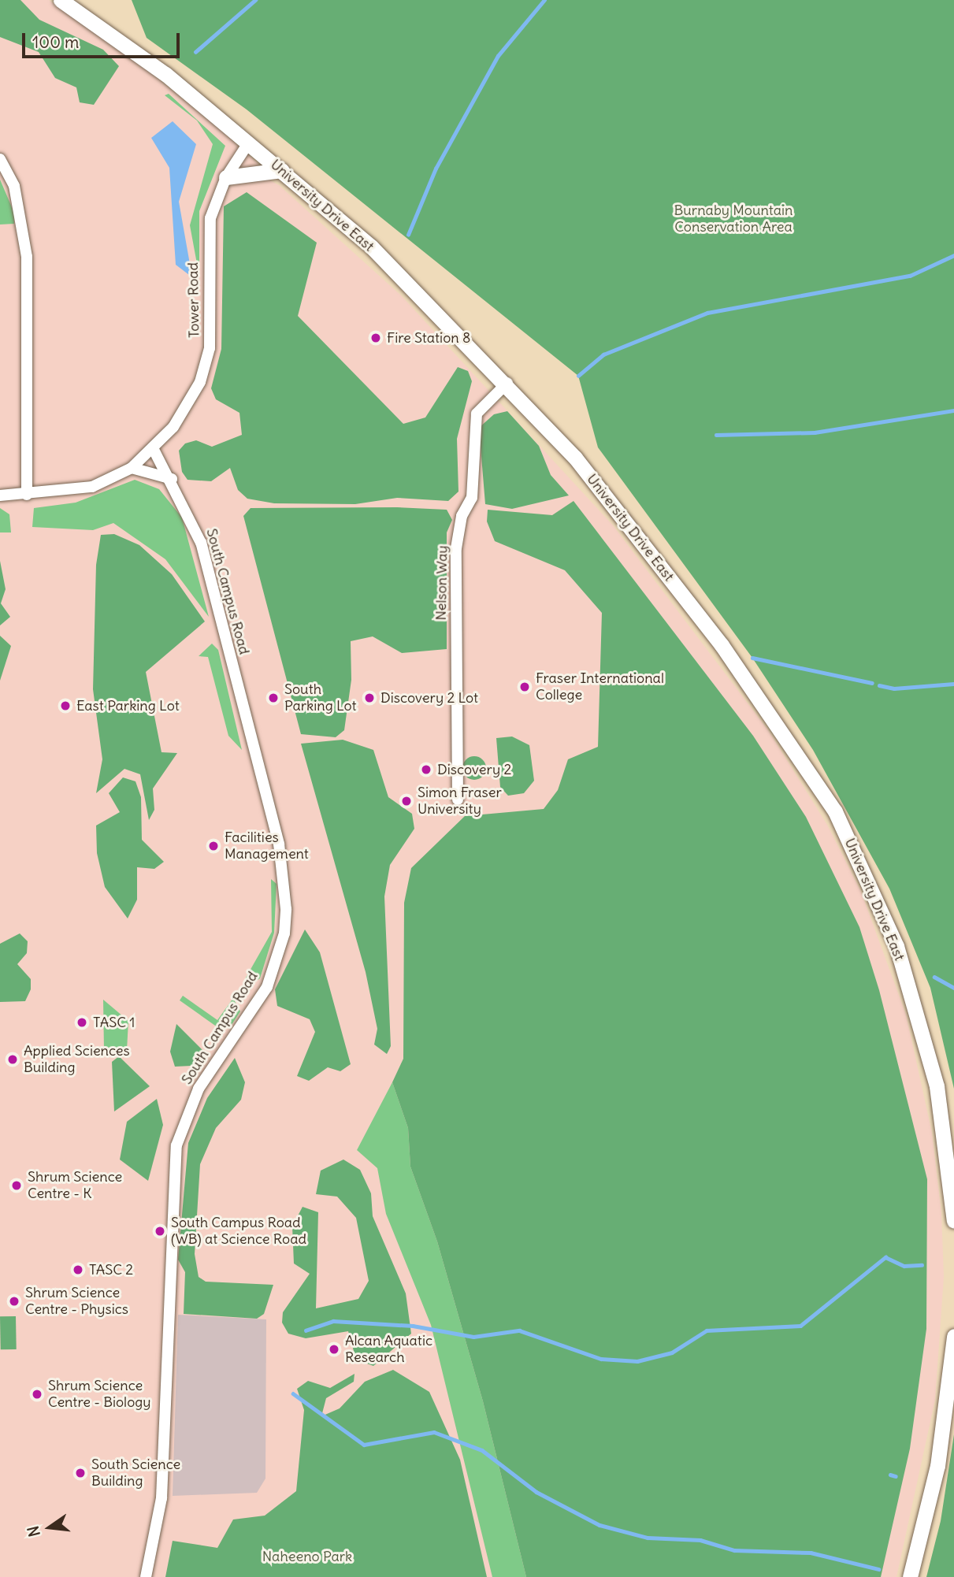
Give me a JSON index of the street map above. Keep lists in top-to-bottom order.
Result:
{
  "streets": {
    "street": [
      "University Drive East",
      "Tower Road",
      "Nelson Way",
      "South Campus Road"
    ]
  },
  "crossings": [
    ["University Drive East", "Tower Road"],
    ["University Drive East", "Nelson Way"],
    ["Tower Road", "South Campus Road"]
  ],
  "parks": ["Burnaby Mountain Conservation Area", "Naheeno Park"],
  "places": [
    "Fire Station 8",
    "Fraser International College",
    "South Parking Lot",
    "Discovery 2 Lot",
    "East Parking Lot",
    "Discovery 2",
    "Simon Fraser University",
    "Facilities Management",
    "TASC 1",
    "Applied Sciences Building",
    "Shrum Science Centre - K",
    "South Campus Road (WB) at Science Road",
    "TASC 2",
    "Shrum Science Centre - Physics",
    "Alcan Aquatic Research",
    "Shrum Science Centre - Biology",
    "South Science Building"
  ],
  "scale_bar": "100 m",
  "north": "left"
}
